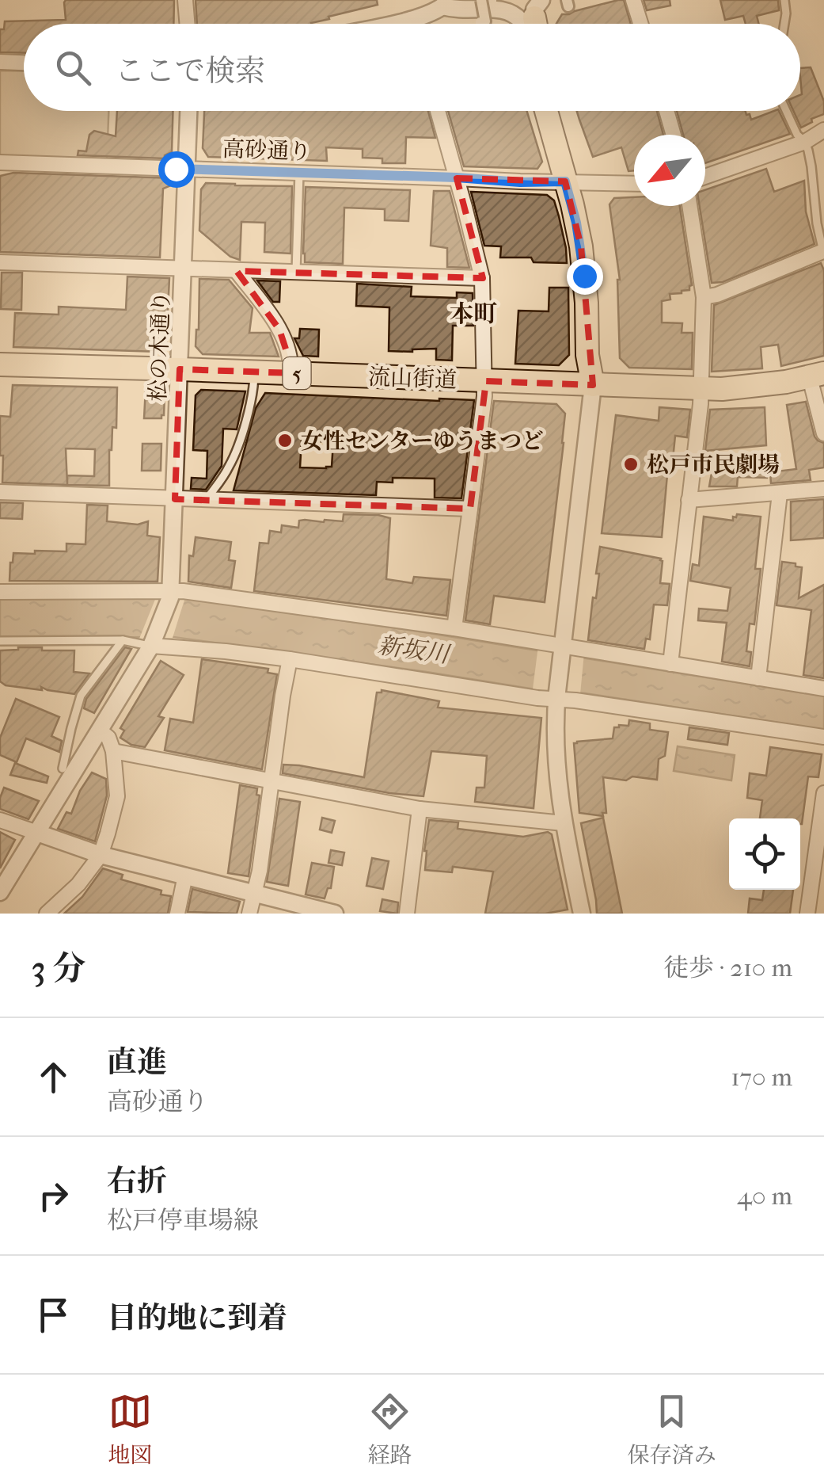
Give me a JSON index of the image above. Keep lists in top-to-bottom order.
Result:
{
  "streets": {
    "main road": ["5", "流山街道"],
    "street": ["高砂通り", "松の木通り"]
  },
  "crossings": [
    ["高砂通り", "松の木通り"],
    ["松の木通り", "流山街道"]
  ],
  "districts": ["本町"],
  "water": ["新坂川"],
  "places": ["女性センターゆうまつど", "松戸市民劇場"],
  "north": "bottom left",
  "page": {
    "search": "ここで検索",
    "heading": ["3 分", "徒歩 · 210 m"],
    "list": [
      ["直進", "高砂通り", "170 m"],
      ["右折", "松戸停車場線", "40 m"],
      "目的地に到着"
    ],
    "nav": ["地図", "経路", "保存済み"]
  }
}
